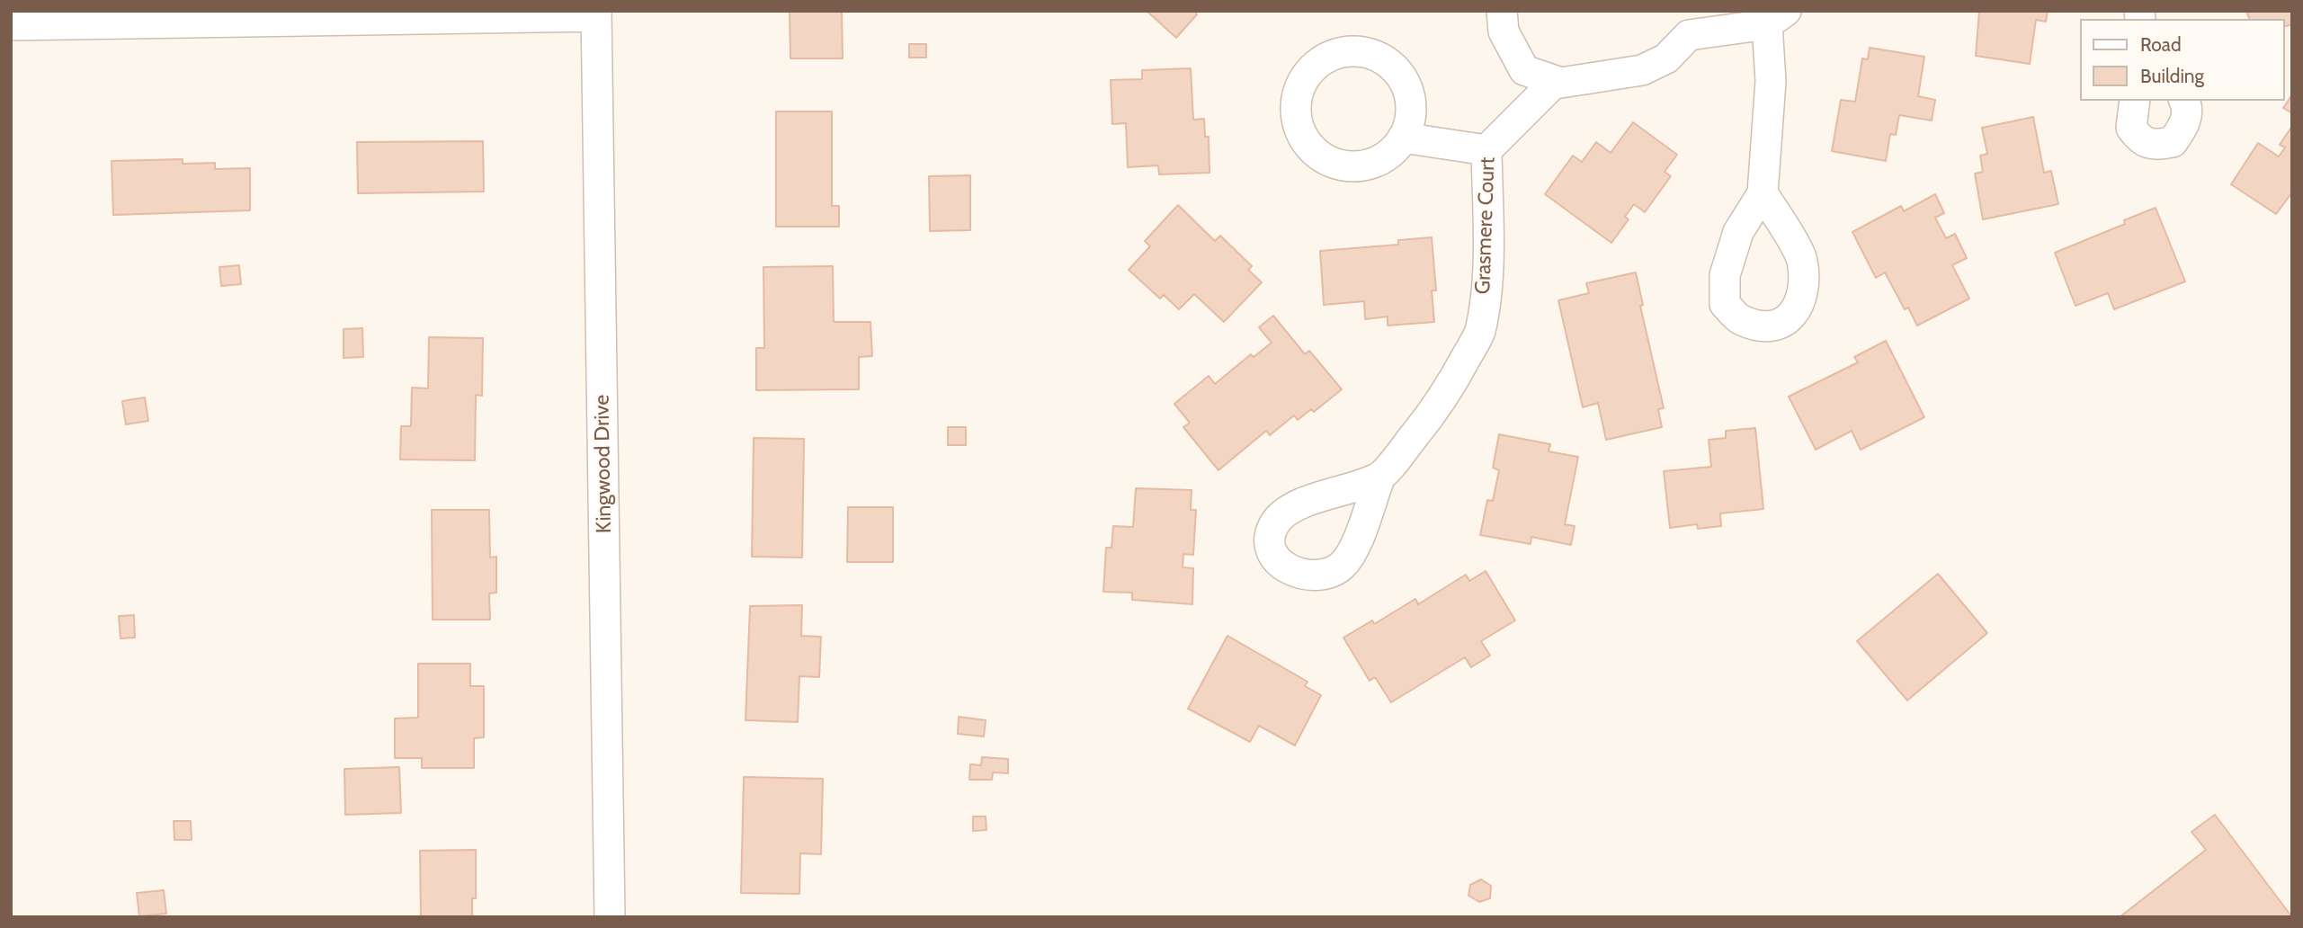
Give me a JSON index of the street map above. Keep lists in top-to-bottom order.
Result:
{
  "streets": {
    "street": ["Grasmere Court", "Kingwood Drive"]
  },
  "legend": ["Road", "Building"]
}
